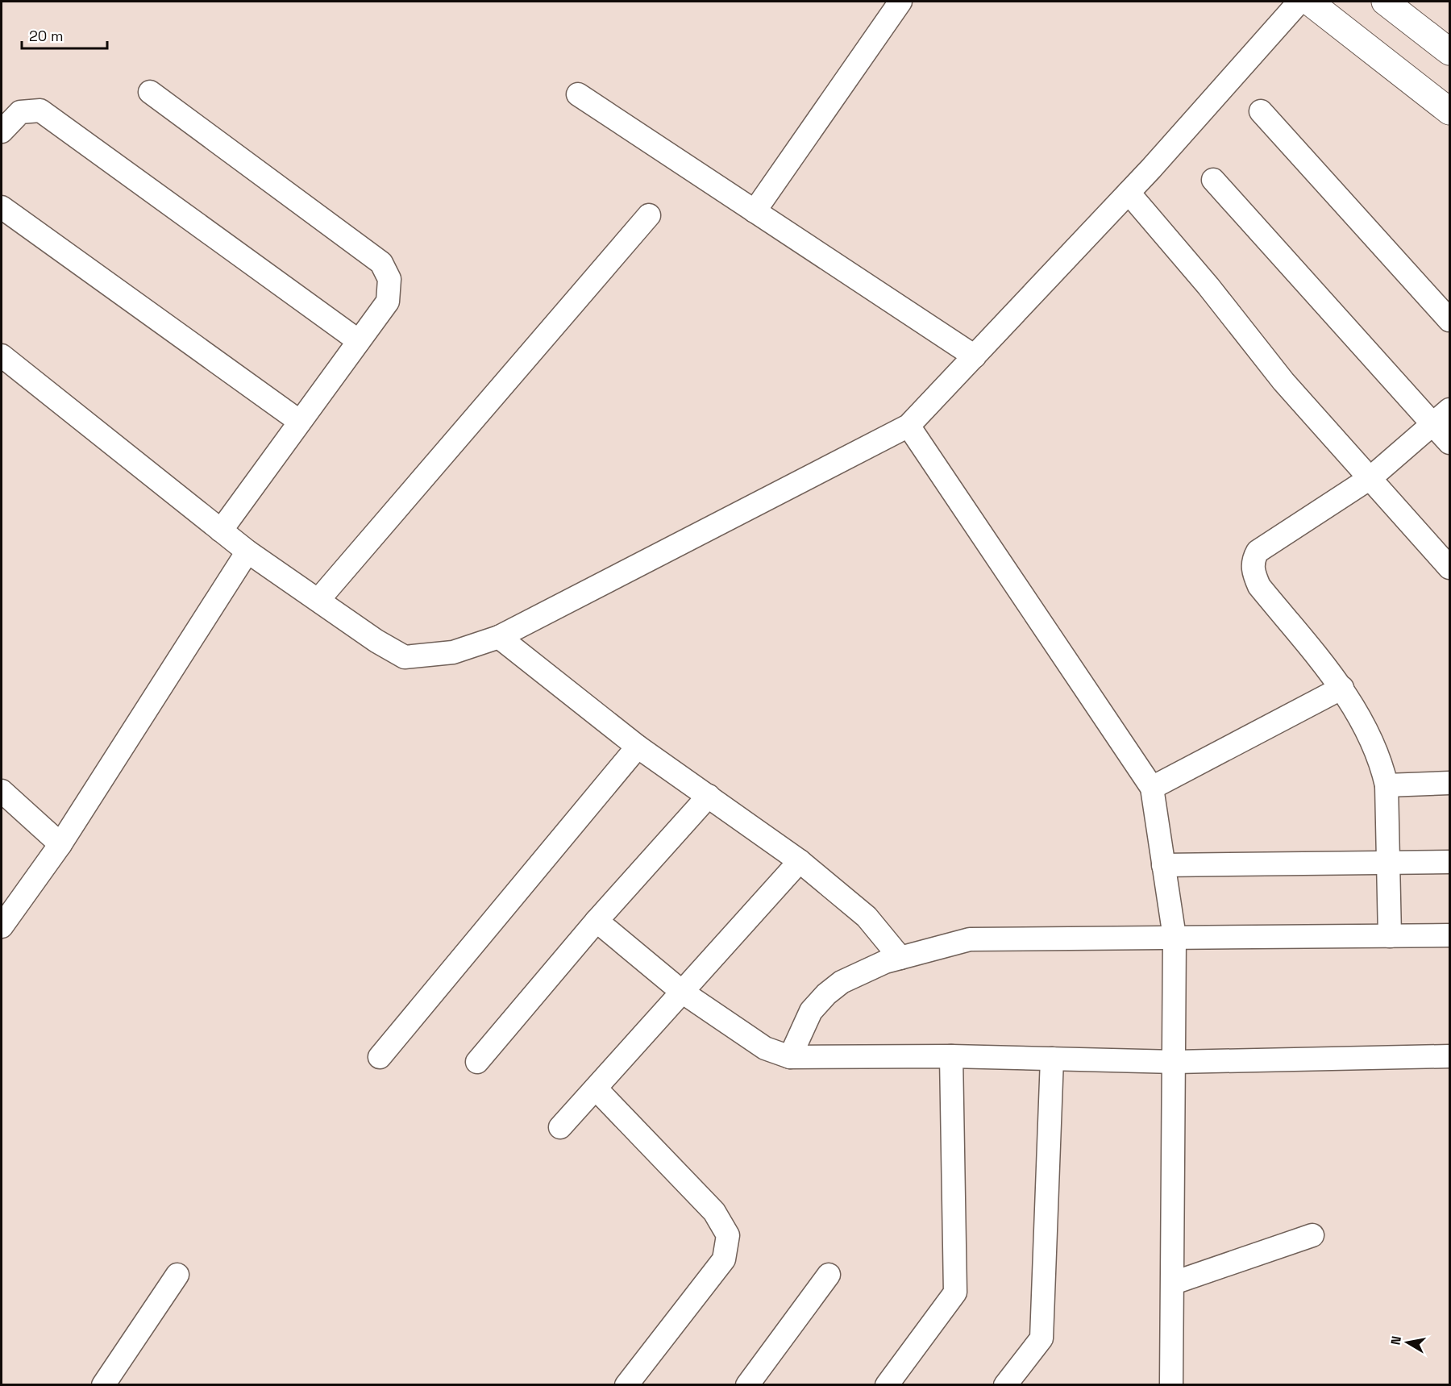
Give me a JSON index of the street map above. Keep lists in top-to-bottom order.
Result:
{
  "scale_bar": "20 m",
  "north": "left"
}
